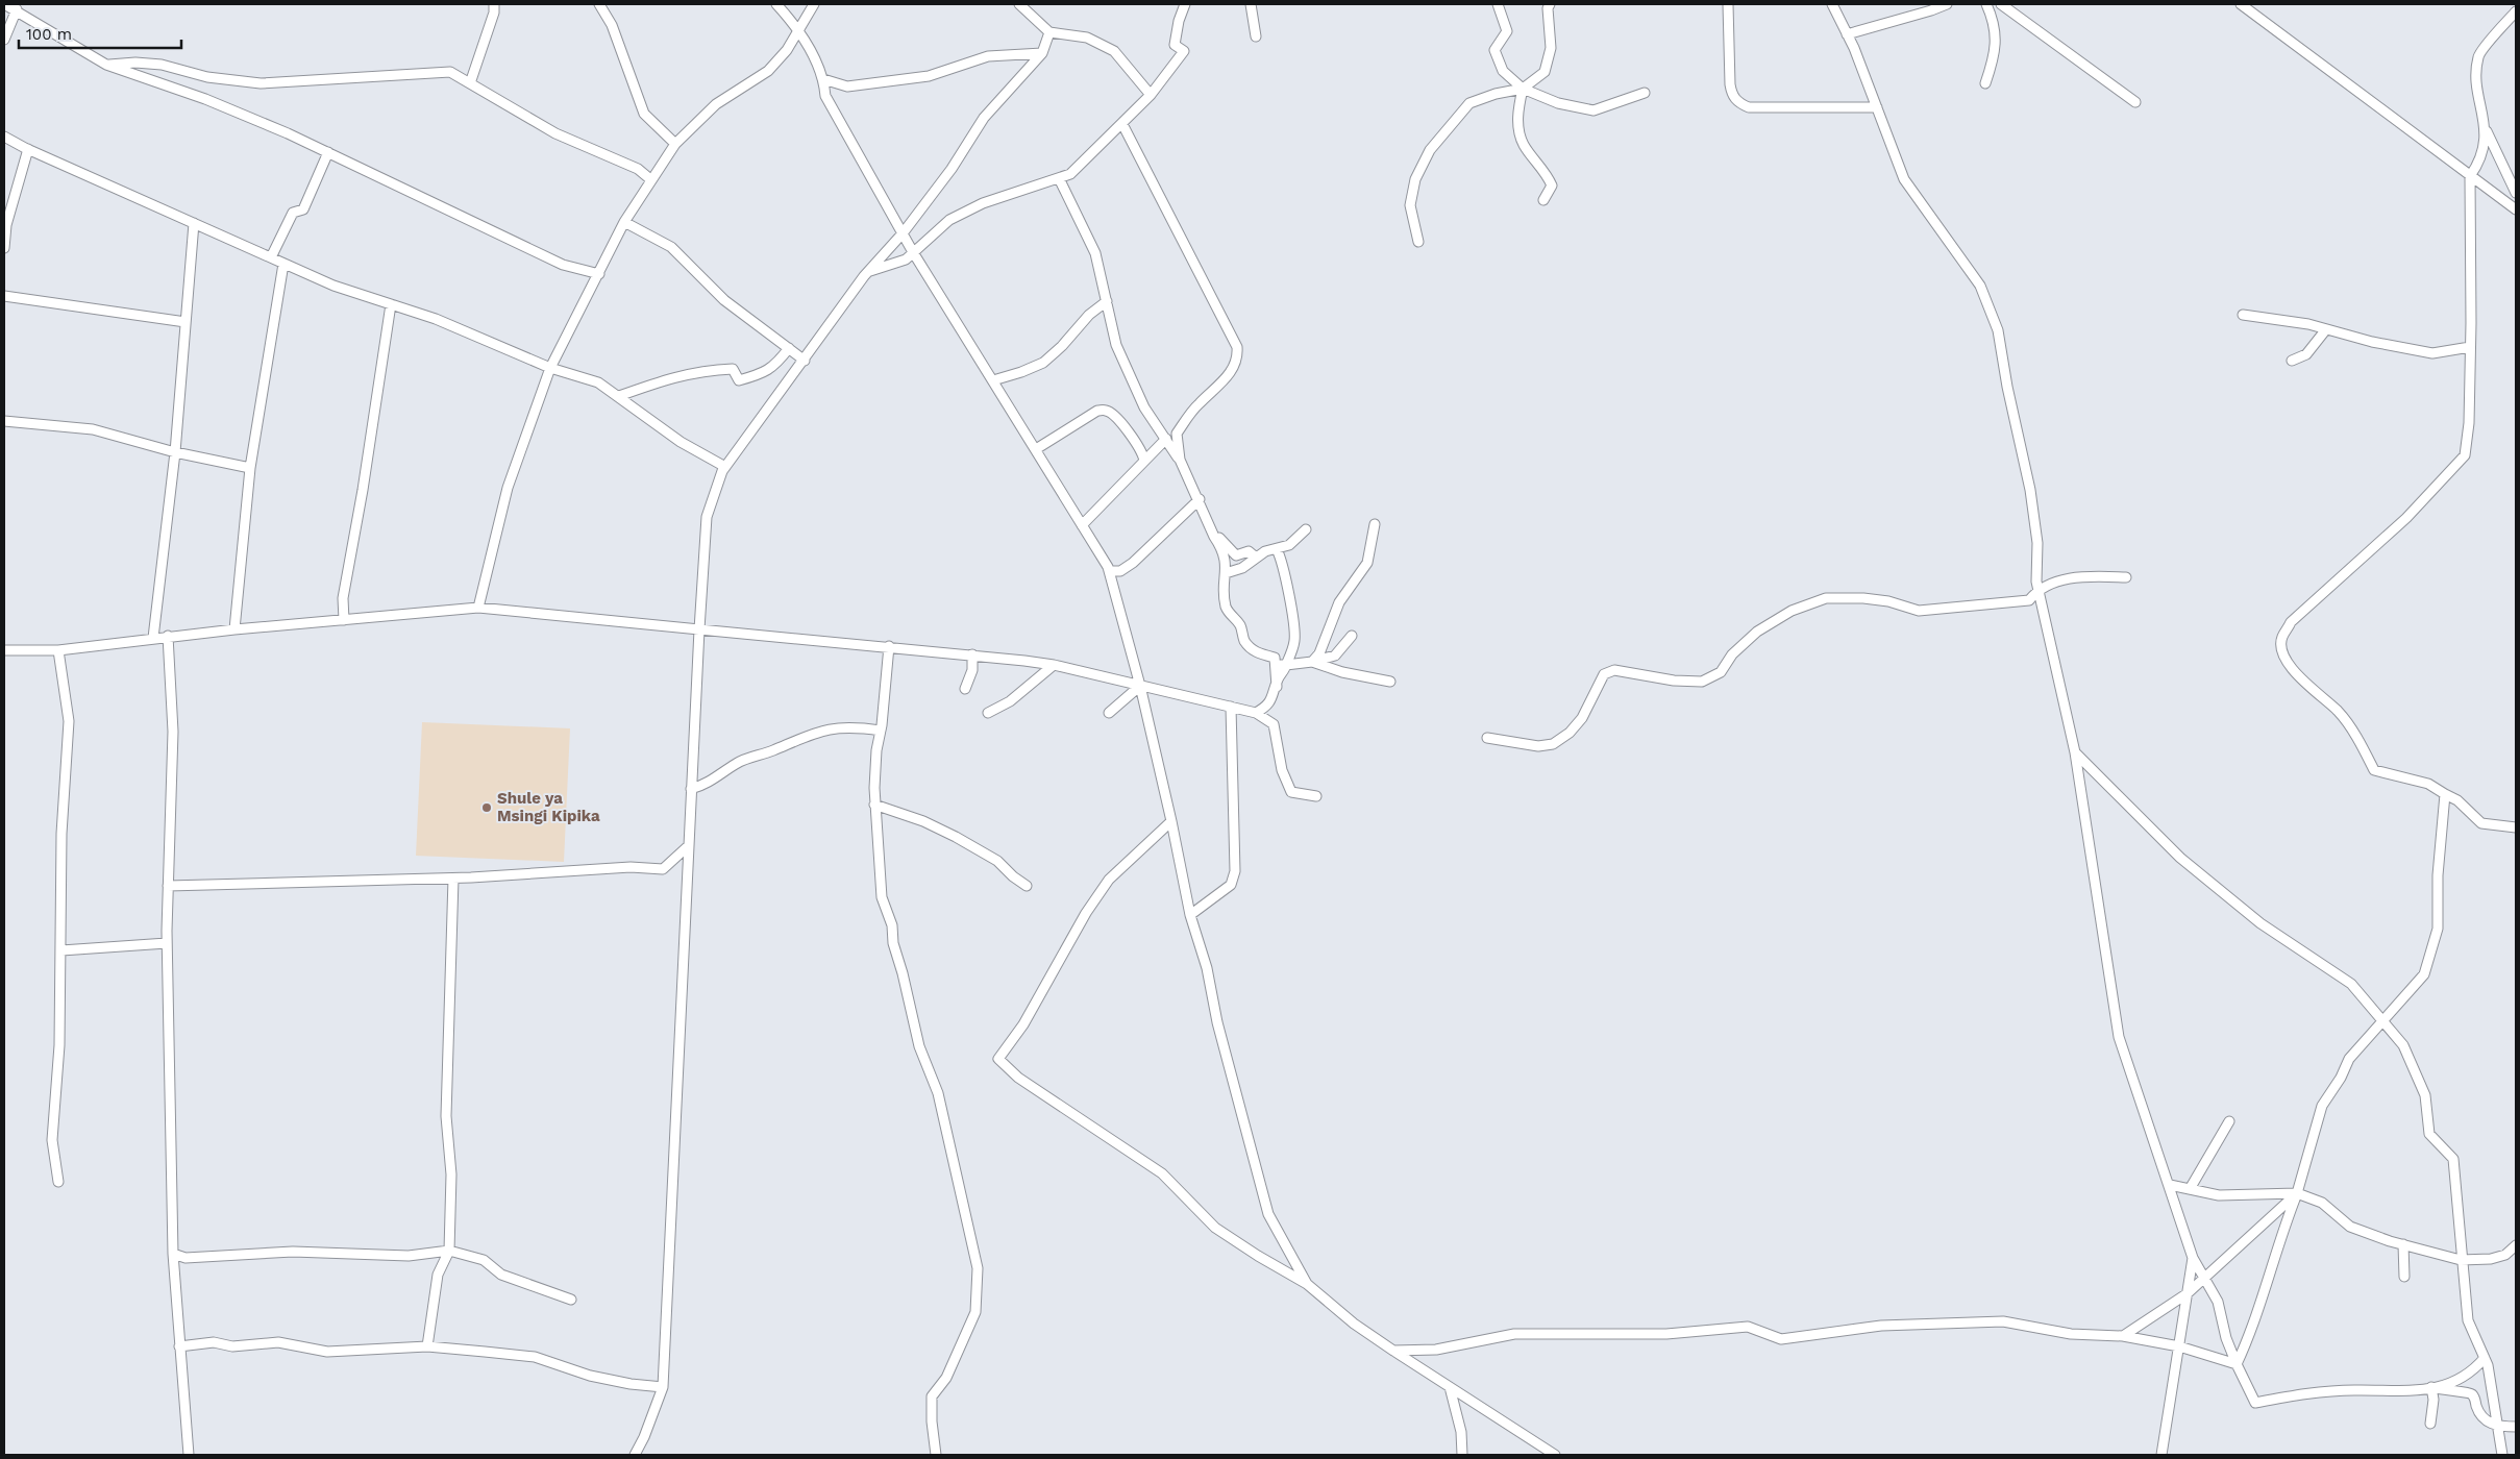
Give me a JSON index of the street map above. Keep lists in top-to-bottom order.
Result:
{
  "places": ["Shule ya Msingi Kipika"],
  "scale_bar": "100 m"
}
